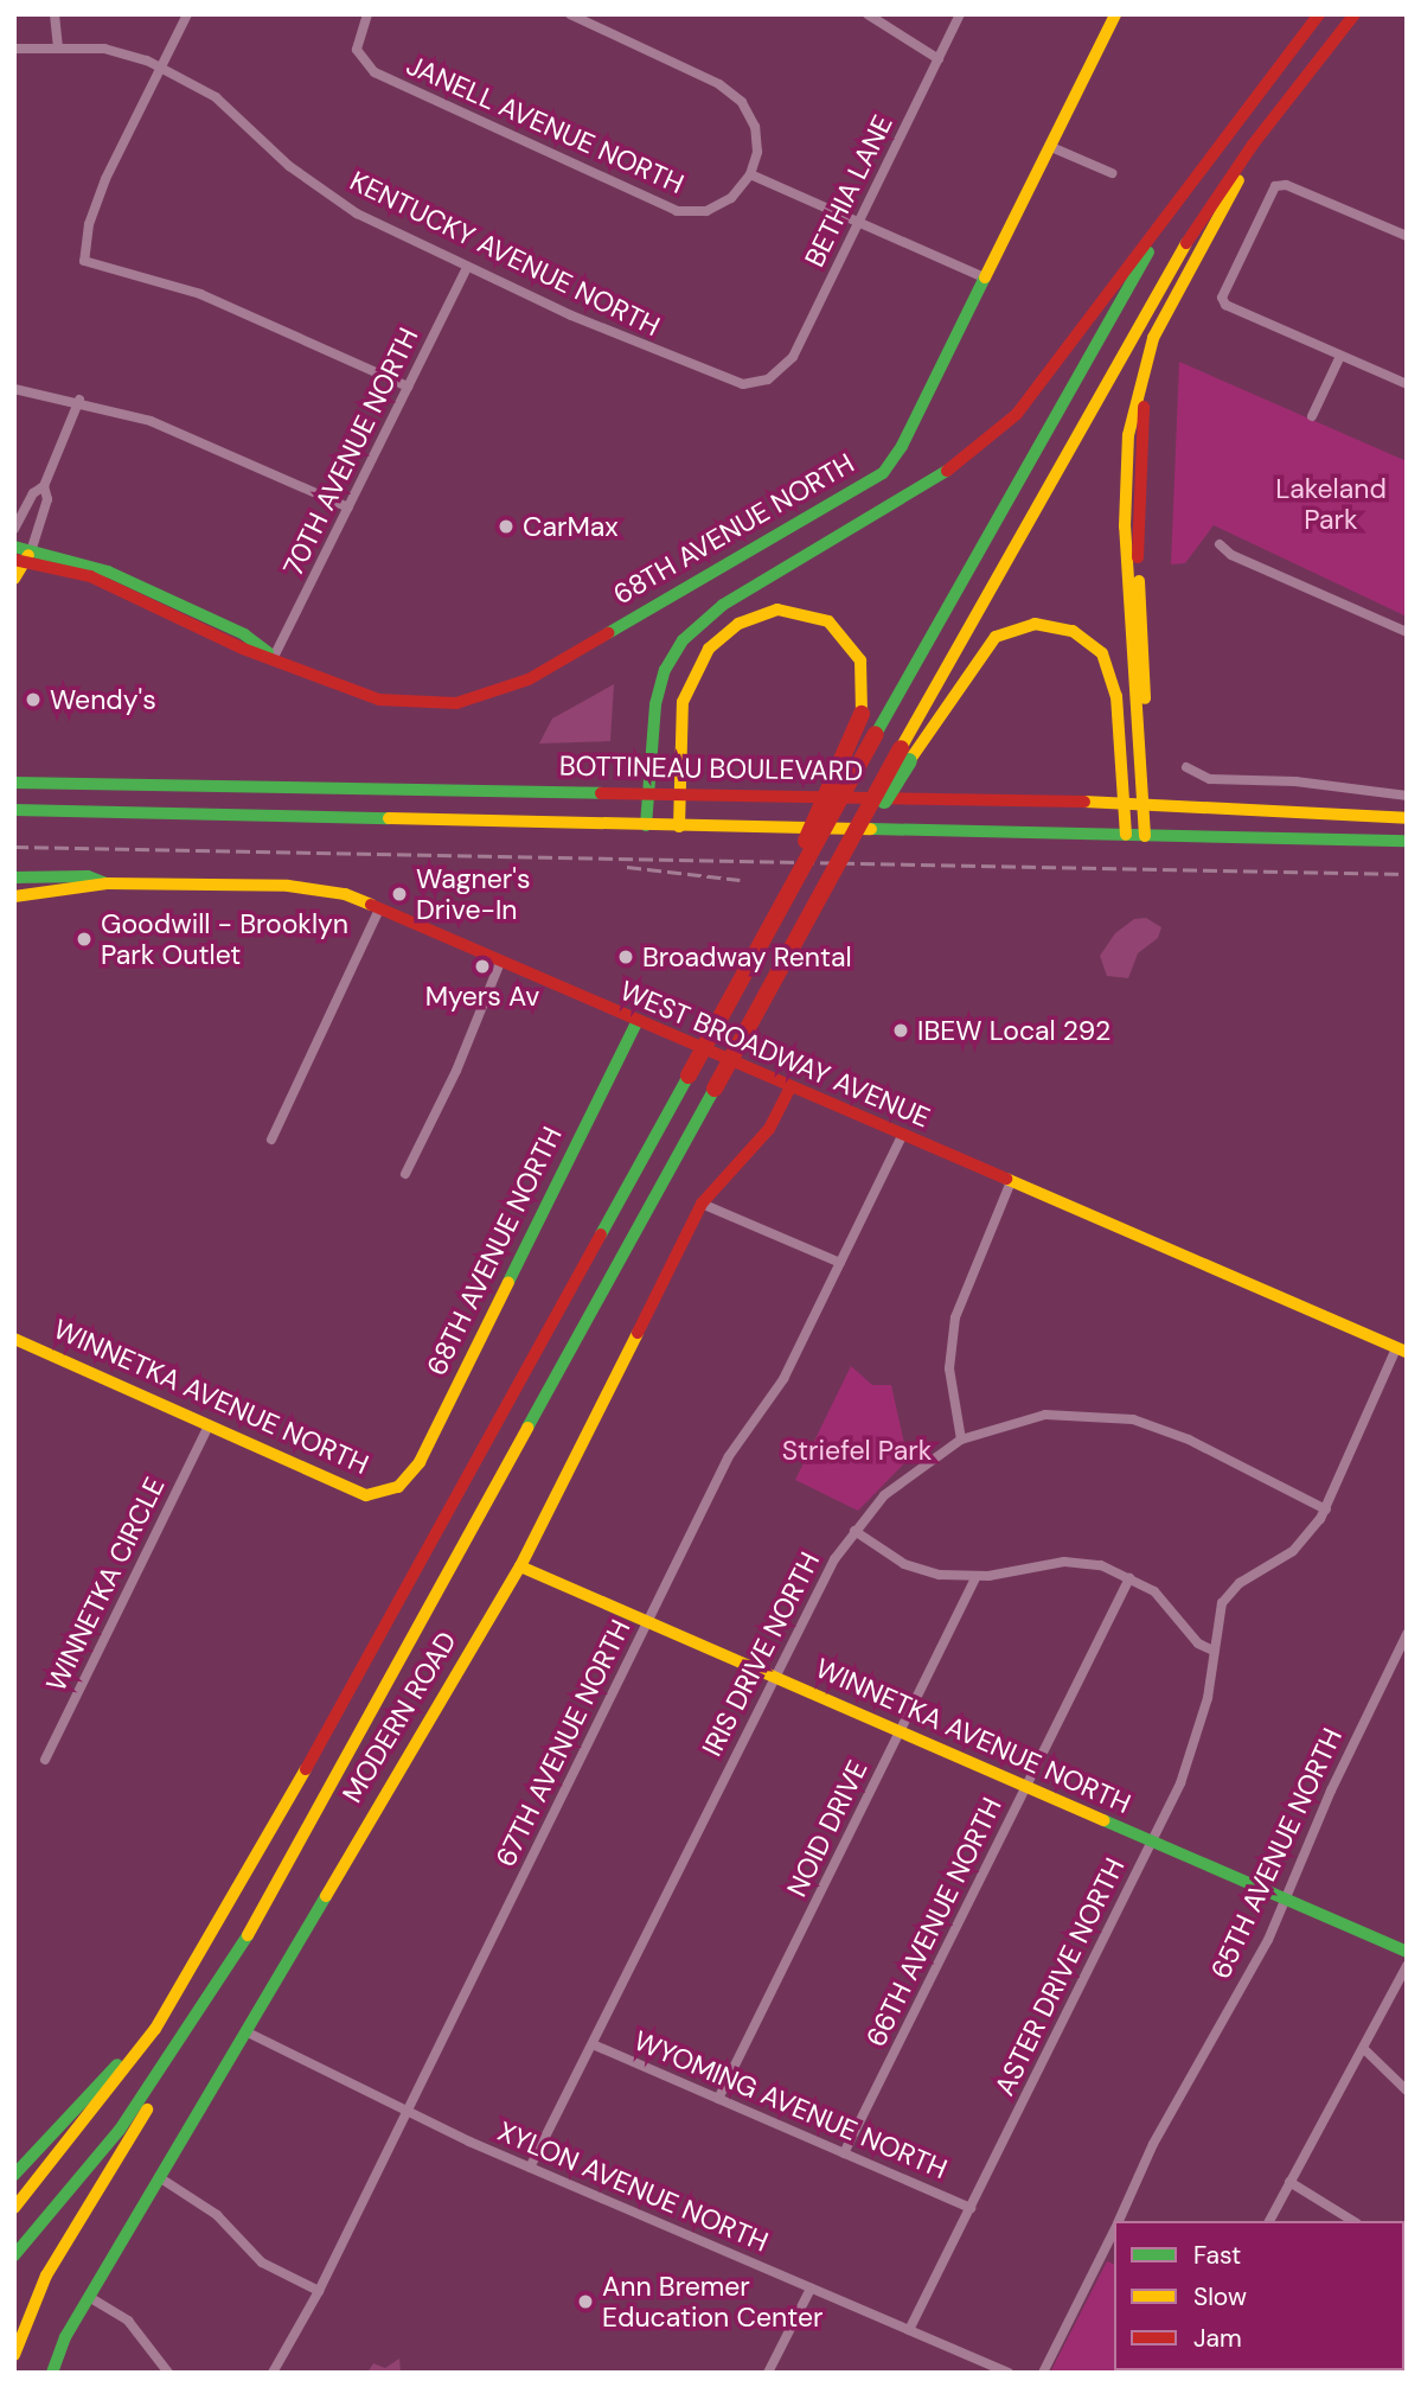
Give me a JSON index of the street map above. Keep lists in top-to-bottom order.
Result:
{
  "streets": {
    "main road": [
      "68TH AVENUE NORTH",
      "BOTTINEAU BOULEVARD",
      "WEST BROADWAY AVENUE",
      "WINNETKA AVENUE NORTH",
      "MODERN ROAD"
    ],
    "street": [
      "JANELL AVENUE NORTH",
      "BETHIA LANE",
      "KENTUCKY AVENUE NORTH",
      "70TH AVENUE NORTH",
      "WINNETKA CIRCLE",
      "IRIS DRIVE NORTH",
      "67TH AVENUE NORTH",
      "NOID DRIVE",
      "65TH AVENUE NORTH",
      "66TH AVENUE NORTH",
      "ASTER DRIVE NORTH",
      "WYOMING AVENUE NORTH",
      "XYLON AVENUE NORTH"
    ]
  },
  "crossings": [
    ["BETHIA LANE", "KENTUCKY AVENUE NORTH"],
    ["KENTUCKY AVENUE NORTH", "70TH AVENUE NORTH"],
    ["70TH AVENUE NORTH", "68TH AVENUE NORTH"],
    ["68TH AVENUE NORTH", "WEST BROADWAY AVENUE"],
    ["68TH AVENUE NORTH", "WINNETKA AVENUE NORTH"],
    ["WEST BROADWAY AVENUE", "MODERN ROAD"],
    ["WEST BROADWAY AVENUE", "67TH AVENUE NORTH"],
    ["WEST BROADWAY AVENUE", "ASTER DRIVE NORTH"],
    ["WINNETKA AVENUE NORTH", "WINNETKA CIRCLE"],
    ["WINNETKA AVENUE NORTH", "IRIS DRIVE NORTH"],
    ["WINNETKA AVENUE NORTH", "MODERN ROAD"],
    ["WINNETKA AVENUE NORTH", "67TH AVENUE NORTH"],
    ["WINNETKA AVENUE NORTH", "NOID DRIVE"],
    ["WINNETKA AVENUE NORTH", "65TH AVENUE NORTH"],
    ["WINNETKA AVENUE NORTH", "66TH AVENUE NORTH"],
    ["WINNETKA AVENUE NORTH", "ASTER DRIVE NORTH"],
    ["IRIS DRIVE NORTH", "ASTER DRIVE NORTH"],
    ["IRIS DRIVE NORTH", "WYOMING AVENUE NORTH"],
    ["IRIS DRIVE NORTH", "XYLON AVENUE NORTH"],
    ["MODERN ROAD", "XYLON AVENUE NORTH"],
    ["67TH AVENUE NORTH", "XYLON AVENUE NORTH"],
    ["NOID DRIVE", "WYOMING AVENUE NORTH"],
    ["66TH AVENUE NORTH", "WYOMING AVENUE NORTH"],
    ["ASTER DRIVE NORTH", "WYOMING AVENUE NORTH"],
    ["ASTER DRIVE NORTH", "XYLON AVENUE NORTH"]
  ],
  "parks": ["Lakeland Park", "Striefel Park"],
  "places": [
    "CarMax",
    "Wendy's",
    "Wagner's Drive-In",
    "Goodwill - Brooklyn Park Outlet",
    "Broadway Rental",
    "Myers Av",
    "IBEW Local 292",
    "Ann Bremer Education Center"
  ],
  "legend": ["Fast", "Slow", "Jam"]
}
